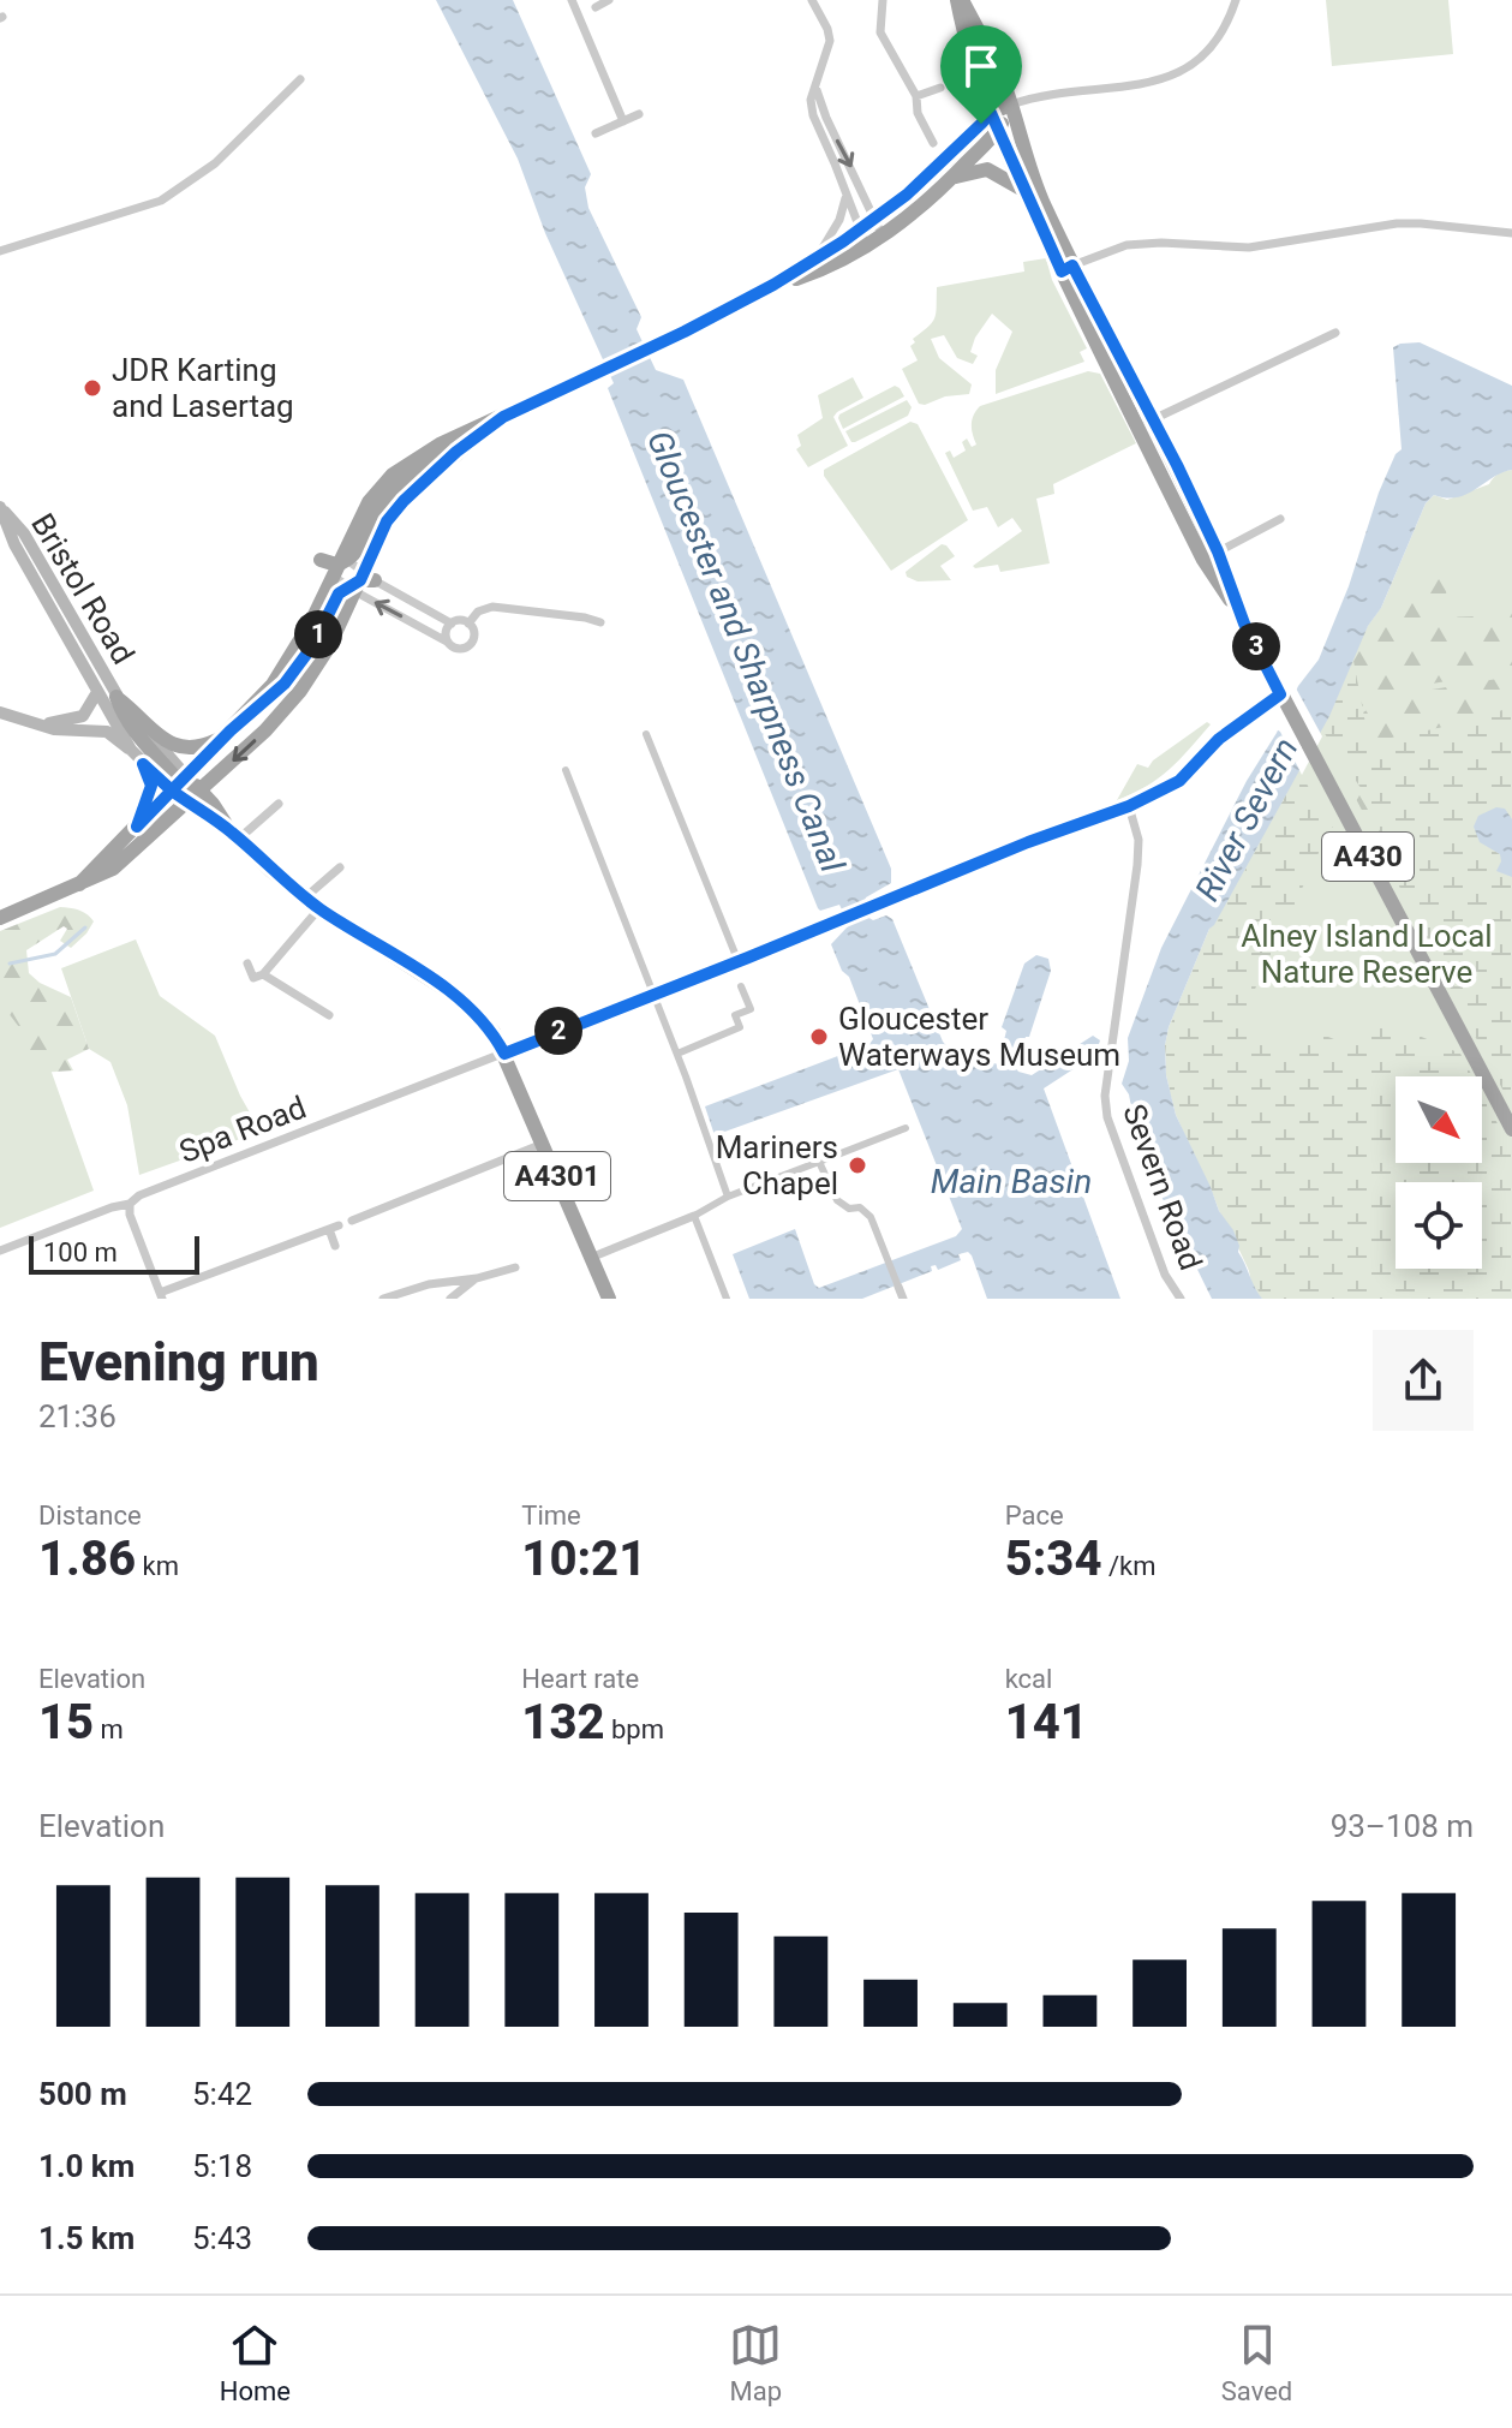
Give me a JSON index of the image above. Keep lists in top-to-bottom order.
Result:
{
  "streets": {
    "main road": ["Bristol Road", "A430", "A4301"],
    "street": ["Spa Road", "Severn Road"]
  },
  "crossings": [
    ["Bristol Road", "A4301"],
    ["A430", "Spa Road"],
    ["Spa Road", "A4301"],
    ["Spa Road", "Severn Road"]
  ],
  "water": ["Gloucester and Sharpness Canal", "River Severn", "Main Basin"],
  "parks": ["Alney Island Local Nature Reserve"],
  "places": ["JDR Karting and Lasertag", "Gloucester Waterways Museum", "Mariners Chapel"],
  "scale_bar": "100 m",
  "north": "bottom right",
  "page": {
    "pins": ["1", "3", "2"],
    "scale": "100 m",
    "heading": ["Evening run", "21:36"],
    "stats": [
      ["Distance", "1.86 km"],
      ["Time", "10:21"],
      ["Pace", "5:34 /km"],
      ["Elevation", "15 m"],
      ["Heart rate", "132 bpm"],
      ["kcal", "141"]
    ],
    "chart": ["Elevation", "93–108 m"],
    "list": [
      {
        "name": "500 m",
        "note": "5:42"
      },
      {
        "name": "1.0 km",
        "note": "5:18"
      },
      {
        "name": "1.5 km",
        "note": "5:43"
      }
    ],
    "tabs": ["Home", "Map", "Saved"]
  }
}
